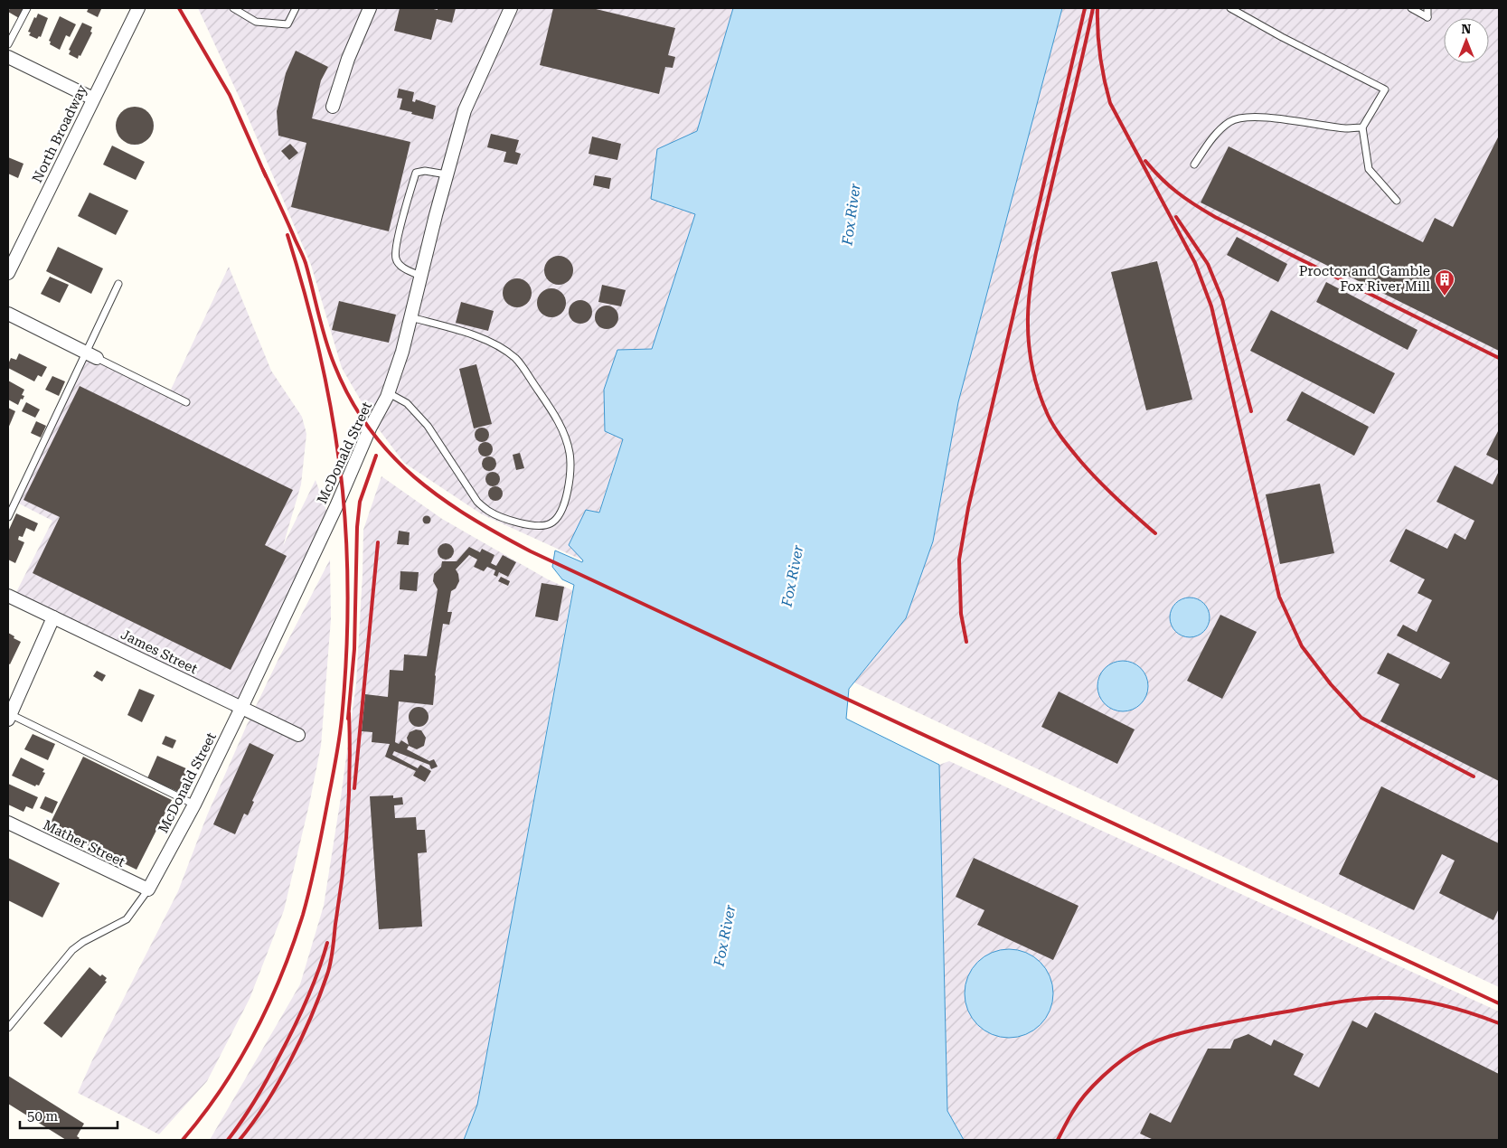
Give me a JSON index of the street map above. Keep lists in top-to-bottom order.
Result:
{
  "streets": {
    "street": [
      "North Broadway",
      "McDonald Street",
      "James Street",
      "Mather Street"
    ]
  },
  "crossings": [
    ["McDonald Street", "James Street"],
    ["McDonald Street", "Mather Street"]
  ],
  "water": ["Fox River"],
  "places": {
    "building": ["Proctor and Gamble Fox River Mill"]
  },
  "scale_bar": "50 m",
  "north": "top"
}
